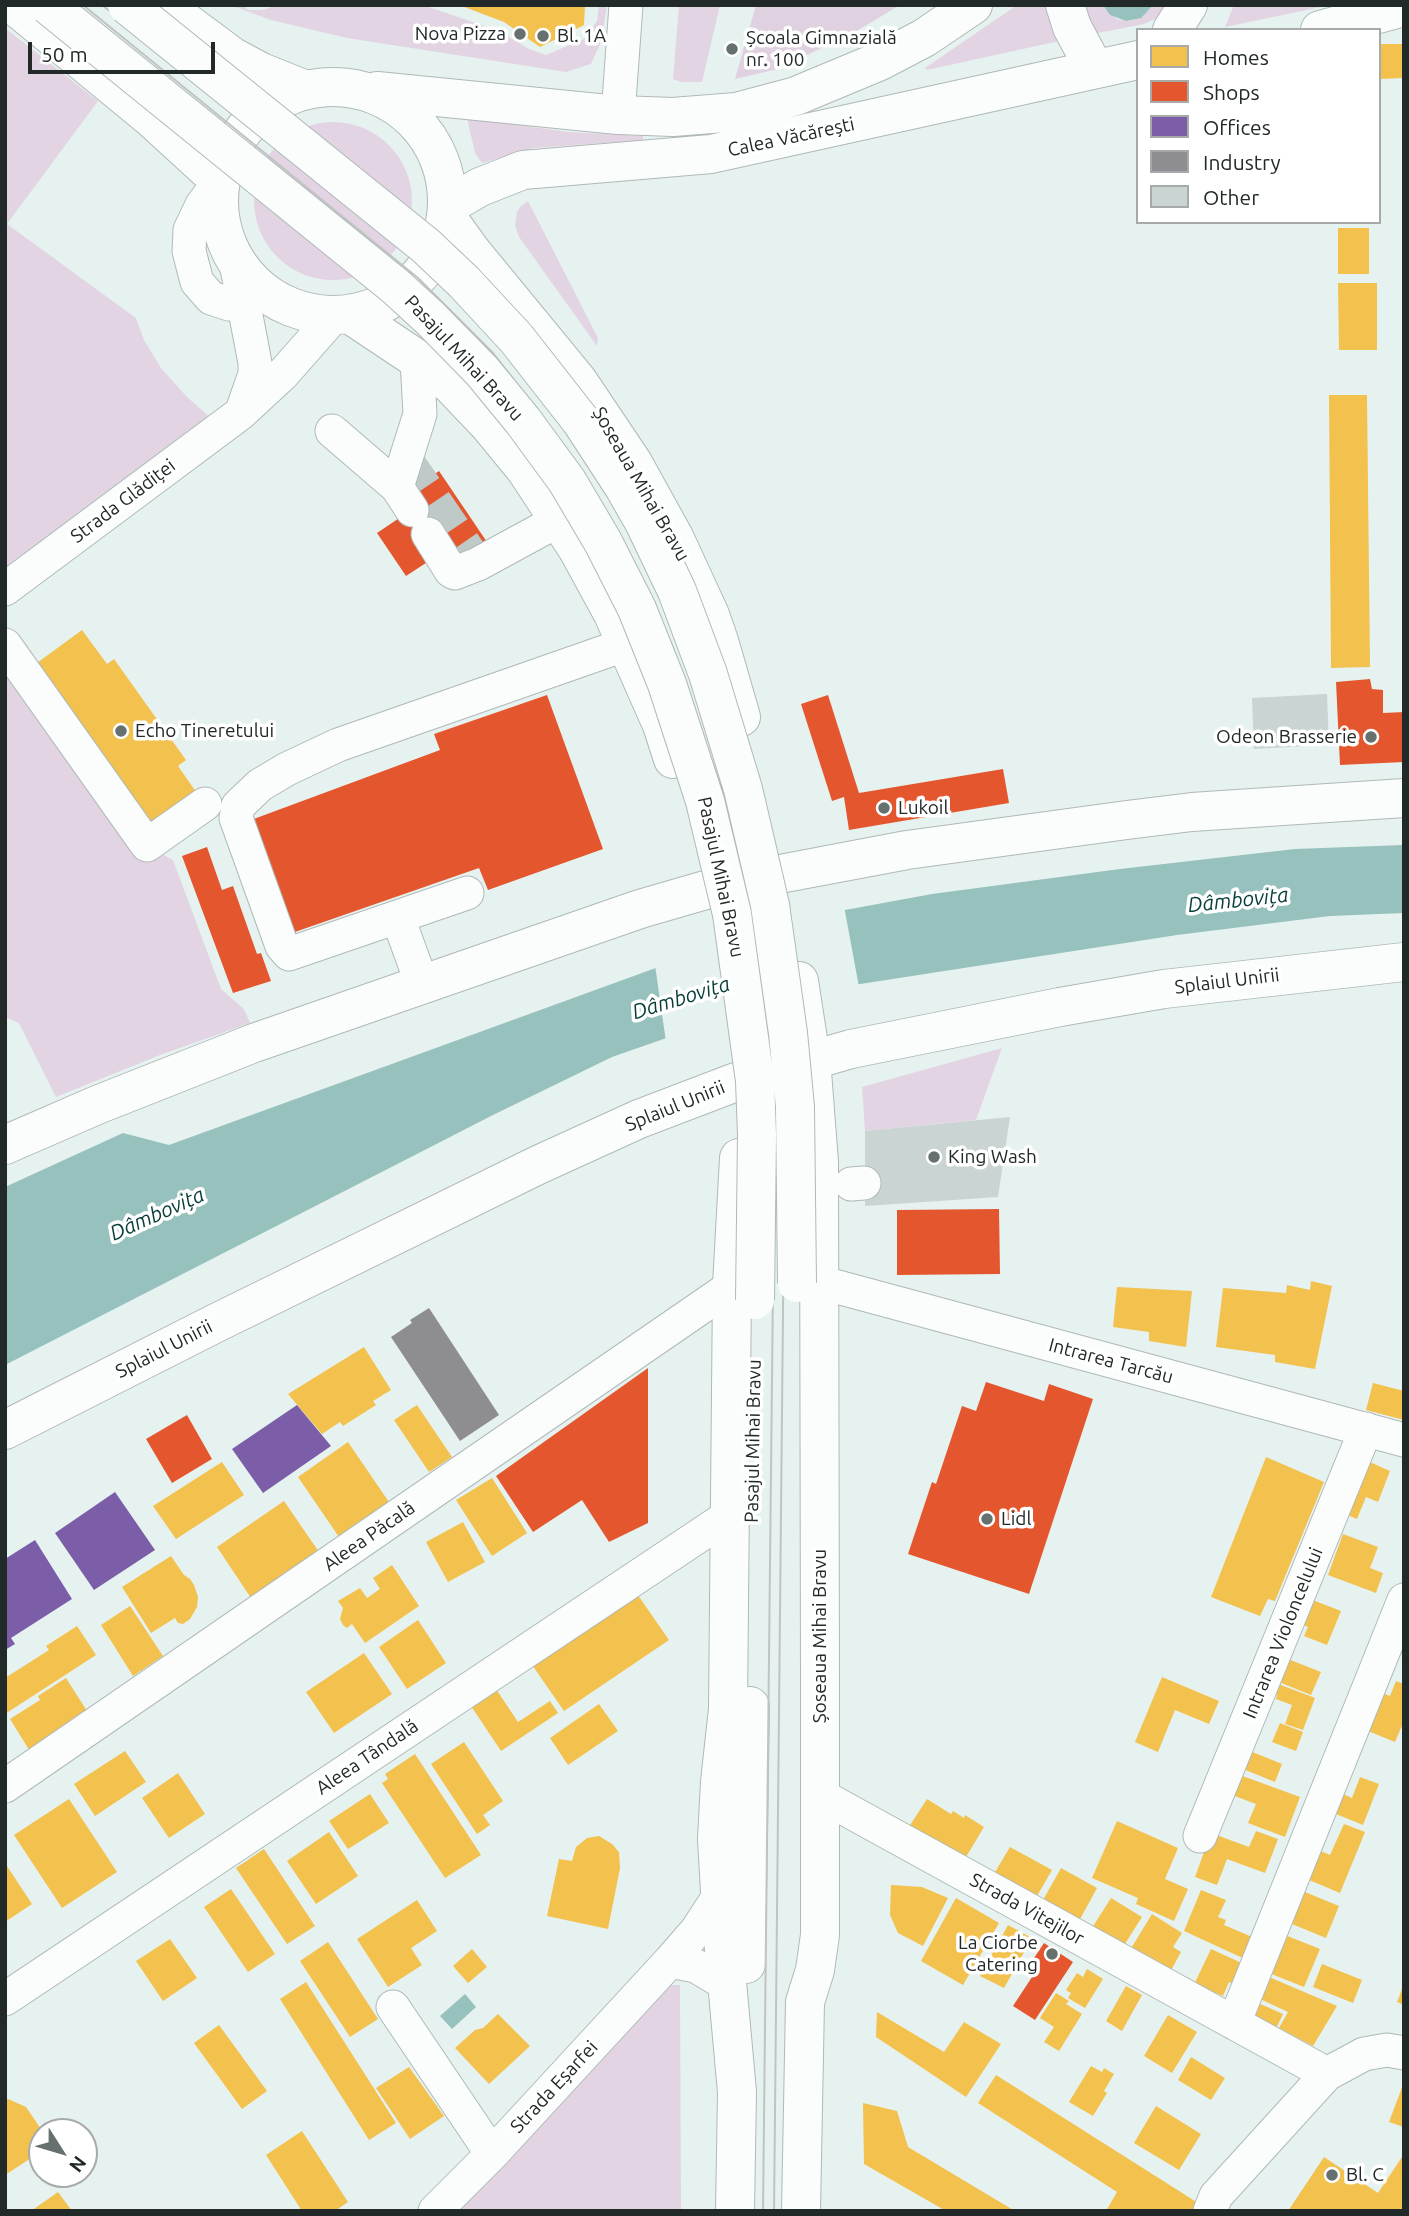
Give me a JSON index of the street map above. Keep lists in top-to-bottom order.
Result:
{
  "streets": {
    "main road": [
      "Calea Văcărești",
      "Pasajul Mihai Bravu",
      "Șoseaua Mihai Bravu",
      "Splaiul Unirii"
    ],
    "street": [
      "Strada Glădiței",
      "Intrarea Tarcău",
      "Aleea Păcală",
      "Intrarea Violoncelului",
      "Aleea Tândală",
      "Strada Vitejilor",
      "Strada Eșarfei"
    ]
  },
  "crossings": [
    ["Calea Văcărești", "Șoseaua Mihai Bravu"],
    ["Calea Văcărești", "Strada Glădiței"],
    ["Pasajul Mihai Bravu", "Șoseaua Mihai Bravu"],
    ["Șoseaua Mihai Bravu", "Strada Glădiței"],
    ["Șoseaua Mihai Bravu", "Splaiul Unirii"],
    ["Șoseaua Mihai Bravu", "Intrarea Tarcău"],
    ["Șoseaua Mihai Bravu", "Strada Vitejilor"],
    ["Intrarea Tarcău", "Intrarea Violoncelului"]
  ],
  "water": ["Dâmbovița"],
  "places": [
    "Nova Pizza",
    "Bl. 1A",
    "Școala Gimnazială nr. 100",
    "Echo Tineretului",
    "Odeon Brasserie",
    "Lukoil",
    "King Wash",
    "Lidl",
    "La Ciorbe Catering",
    "Bl. C"
  ],
  "legend": [
    "Homes",
    "Shops",
    "Offices",
    "Industry",
    "Other"
  ],
  "scale_bar": "50 m",
  "north": "bottom right"
}
